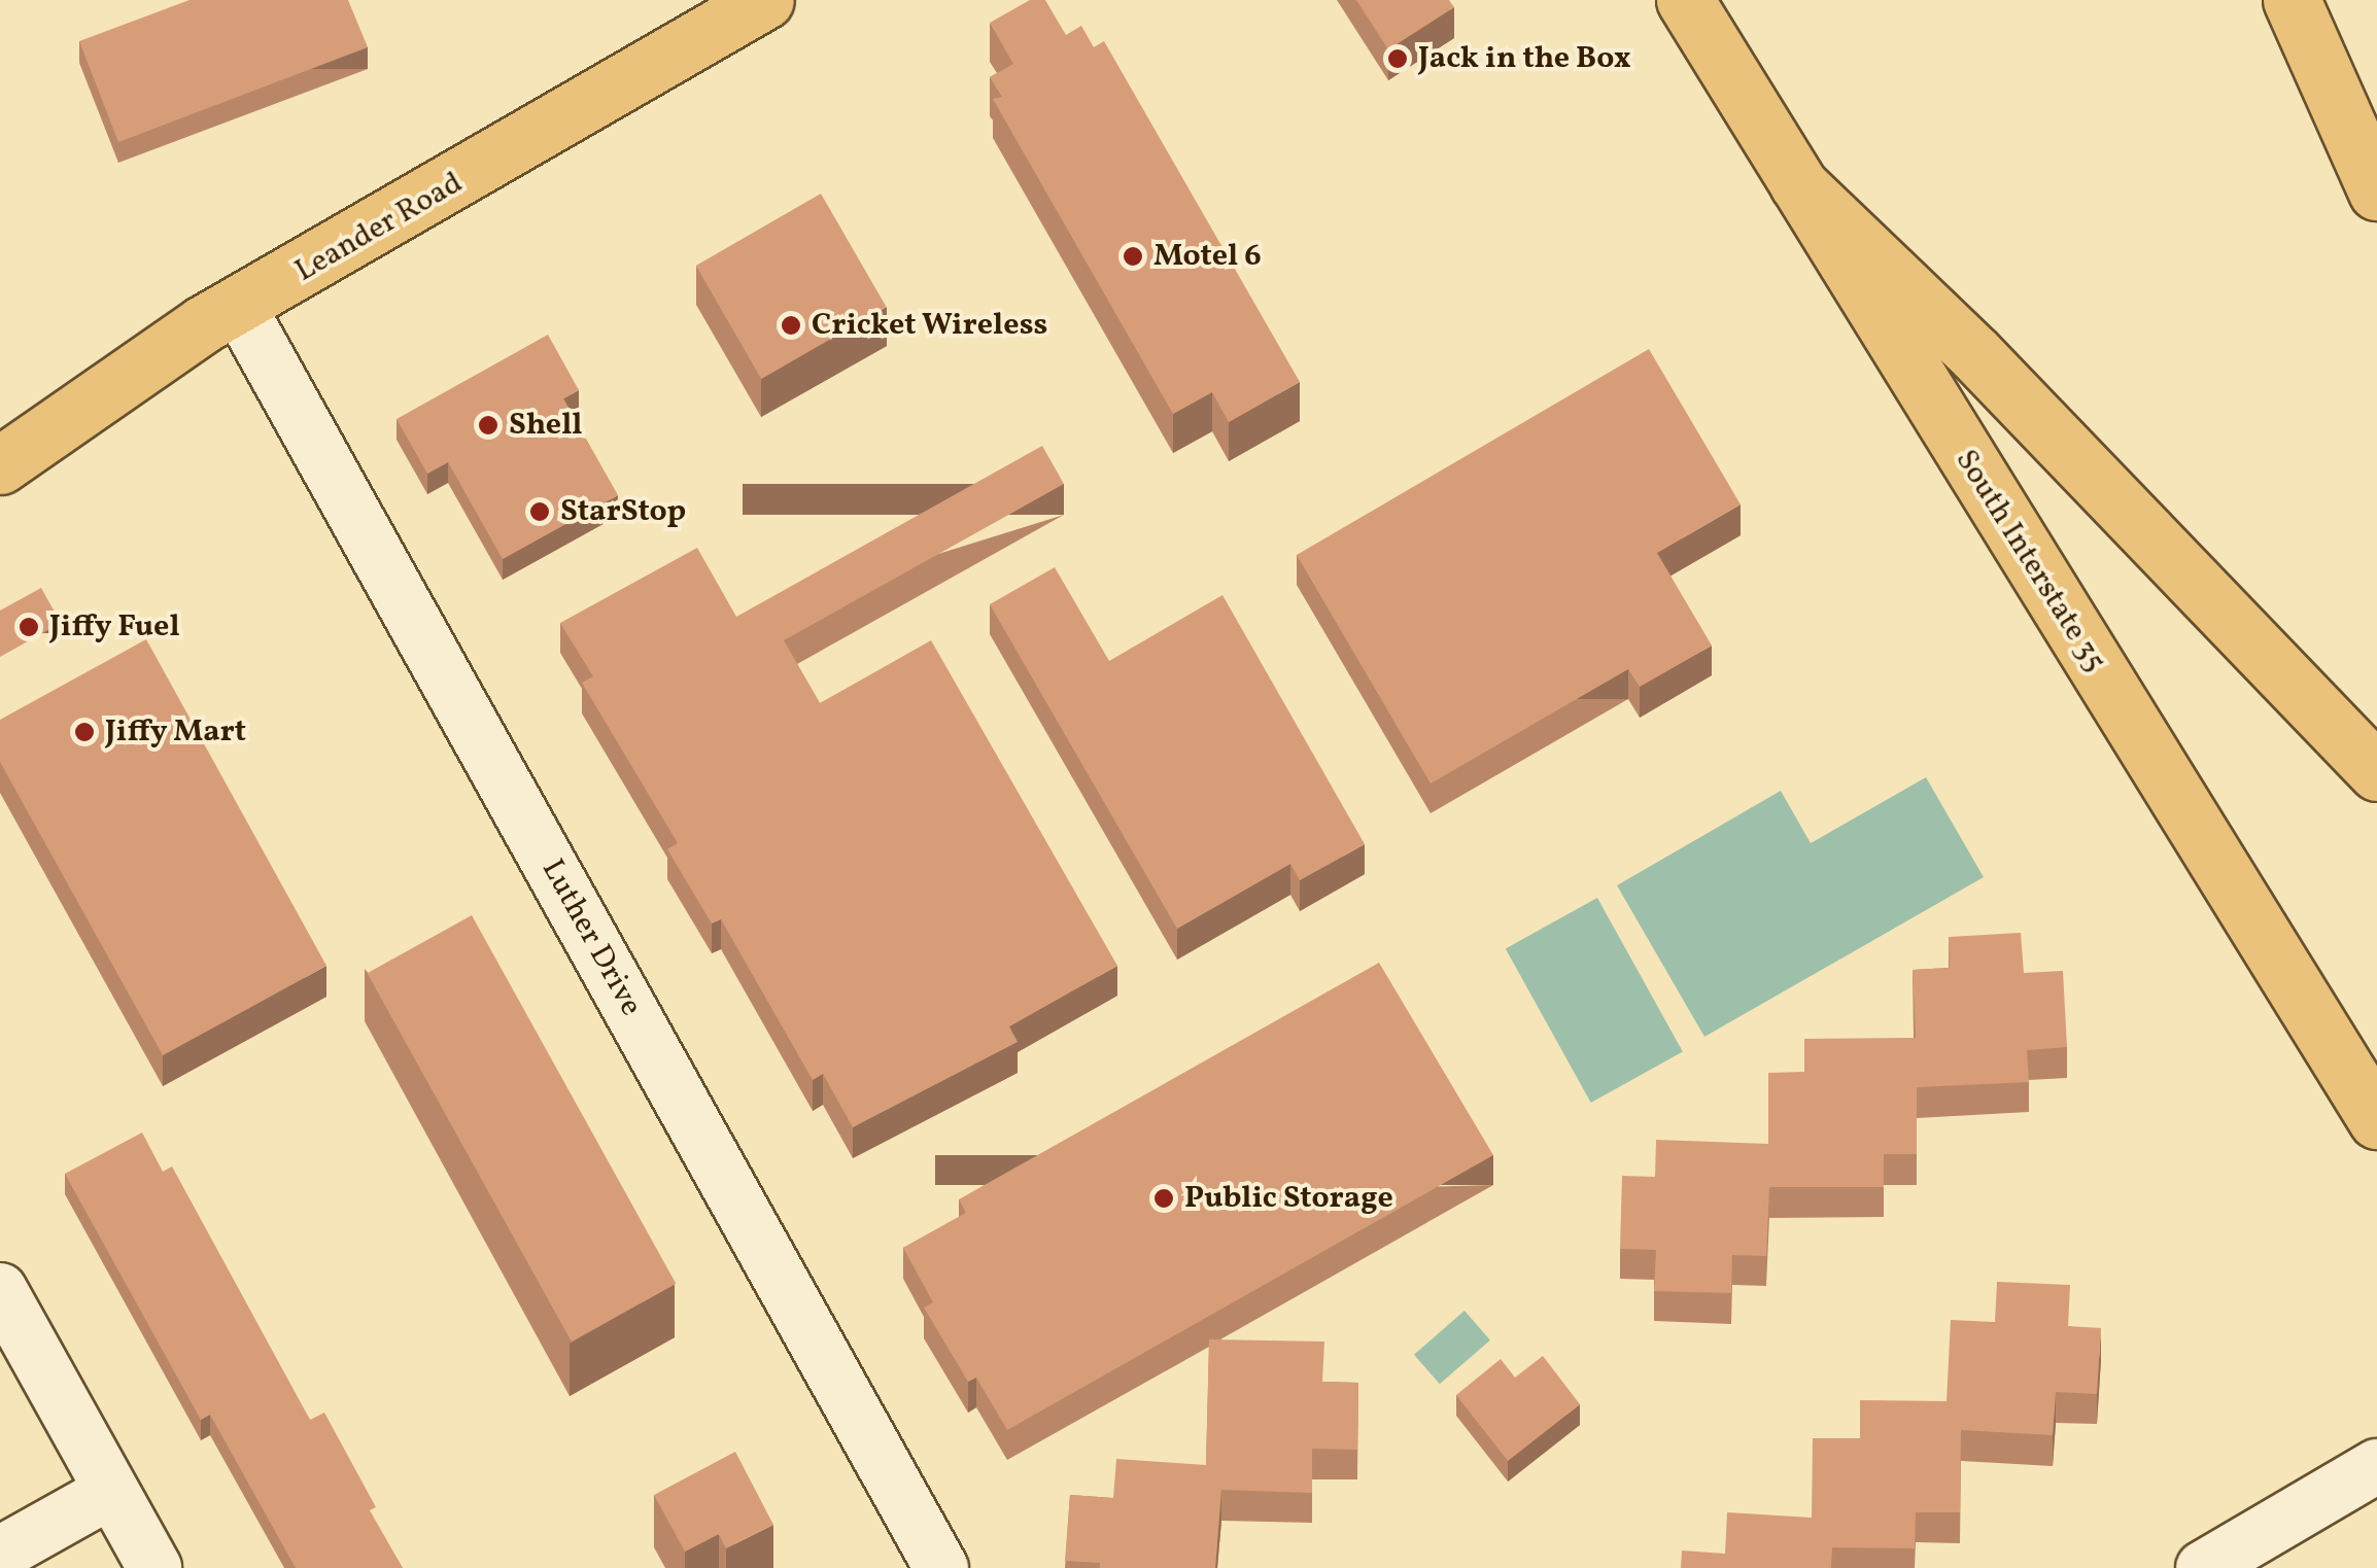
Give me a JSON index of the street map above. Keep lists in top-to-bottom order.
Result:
{
  "streets": {
    "main road": ["Leander Road", "South Interstate 35"],
    "street": ["Luther Drive"]
  },
  "crossings": [
    ["Leander Road", "Luther Drive"]
  ],
  "places": [
    "Jack in the Box",
    "Motel 6",
    "Cricket Wireless",
    "Shell",
    "StarStop",
    "Jiffy Fuel",
    "Jiffy Mart",
    "Public Storage"
  ]
}
